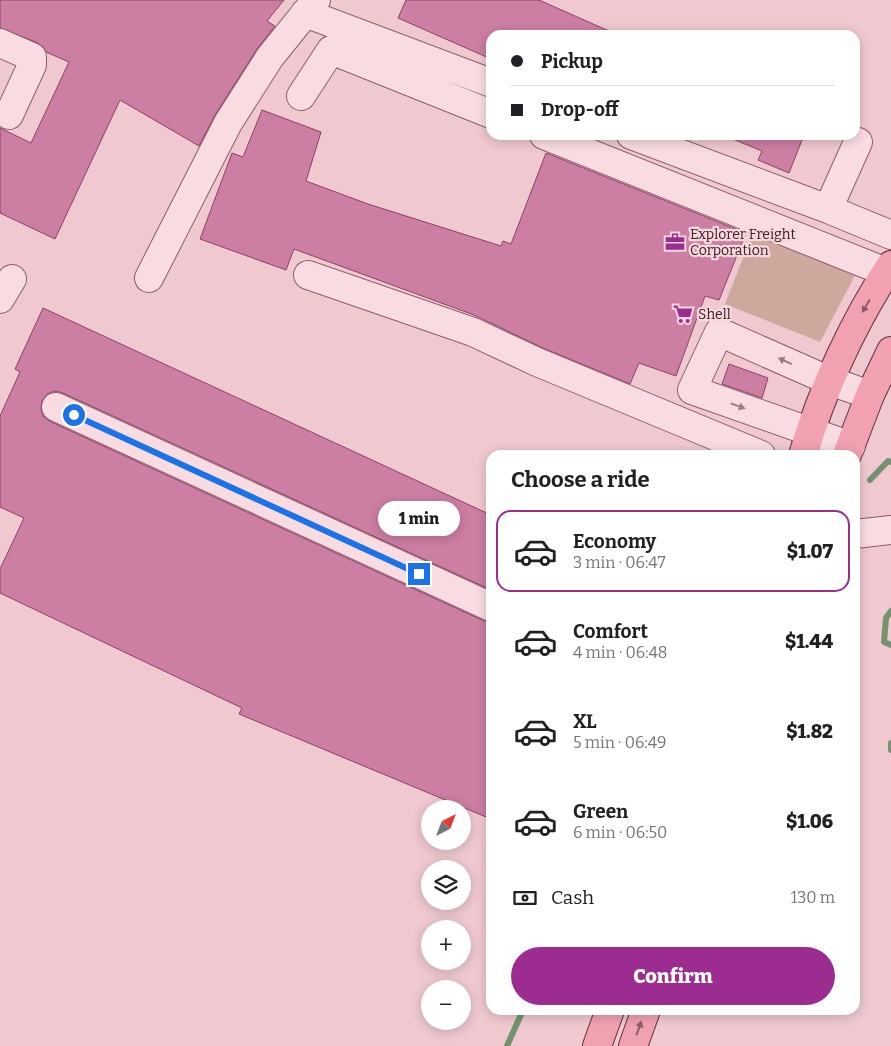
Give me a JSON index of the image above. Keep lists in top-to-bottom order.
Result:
{
  "places": {
    "office": ["Explorer Freight Corporation"],
    "supermarket": ["Shell"]
  },
  "north": "top right",
  "page": {
    "banner": ["Pickup", "Drop-off"],
    "heading": "Choose a ride",
    "bubble": "1 min",
    "list": [
      {
        "name": "Economy",
        "note": "3 min · 06:47",
        "value": "$1.07"
      },
      {
        "name": "Comfort",
        "note": "4 min · 06:48",
        "value": "$1.44"
      },
      {
        "name": "XL",
        "note": "5 min · 06:49",
        "value": "$1.82"
      },
      {
        "name": "Green",
        "note": "6 min · 06:50",
        "value": "$1.06"
      }
    ],
    "map_buttons": ["+", "−"],
    "pay": ["Cash", "130 m"],
    "buttons": "Confirm"
  }
}
